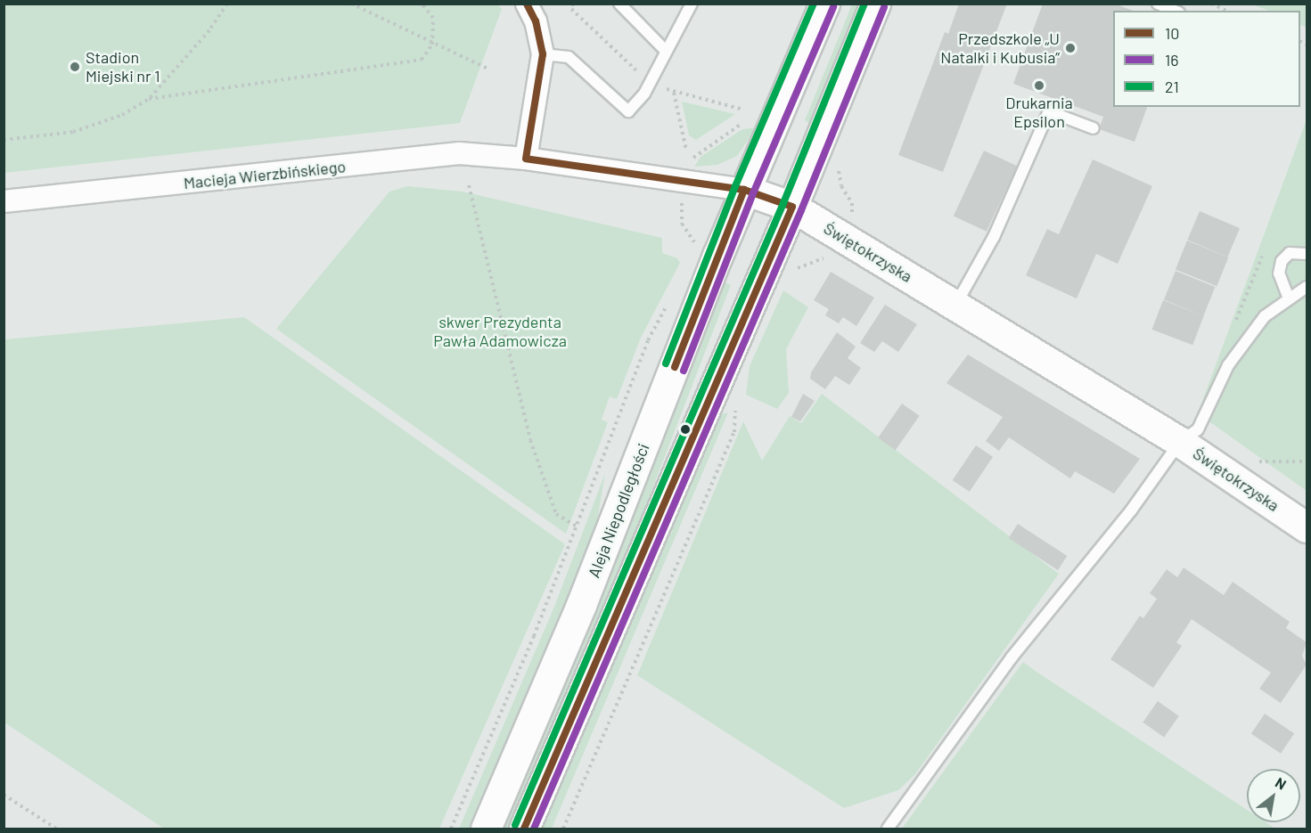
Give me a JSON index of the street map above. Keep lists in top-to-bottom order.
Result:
{
  "streets": {
    "street": ["Macieja Wierzbińskiego", "Świętokrzyska", "Aleja Niepodległości"]
  },
  "crossings": [
    ["Macieja Wierzbińskiego", "Świętokrzyska"],
    ["Świętokrzyska", "Aleja Niepodległości"]
  ],
  "parks": ["skwer Prezydenta Pawła Adamowicza"],
  "places": ["Przedszkole „U Natalki i Kubusia”", "Stadion Miejski nr 1", "Drukarnia Epsilon"],
  "lines": ["transit line 10", "transit line 21", "transit line 16"],
  "legend": ["10", "16", "21"],
  "north": "top right"
}
